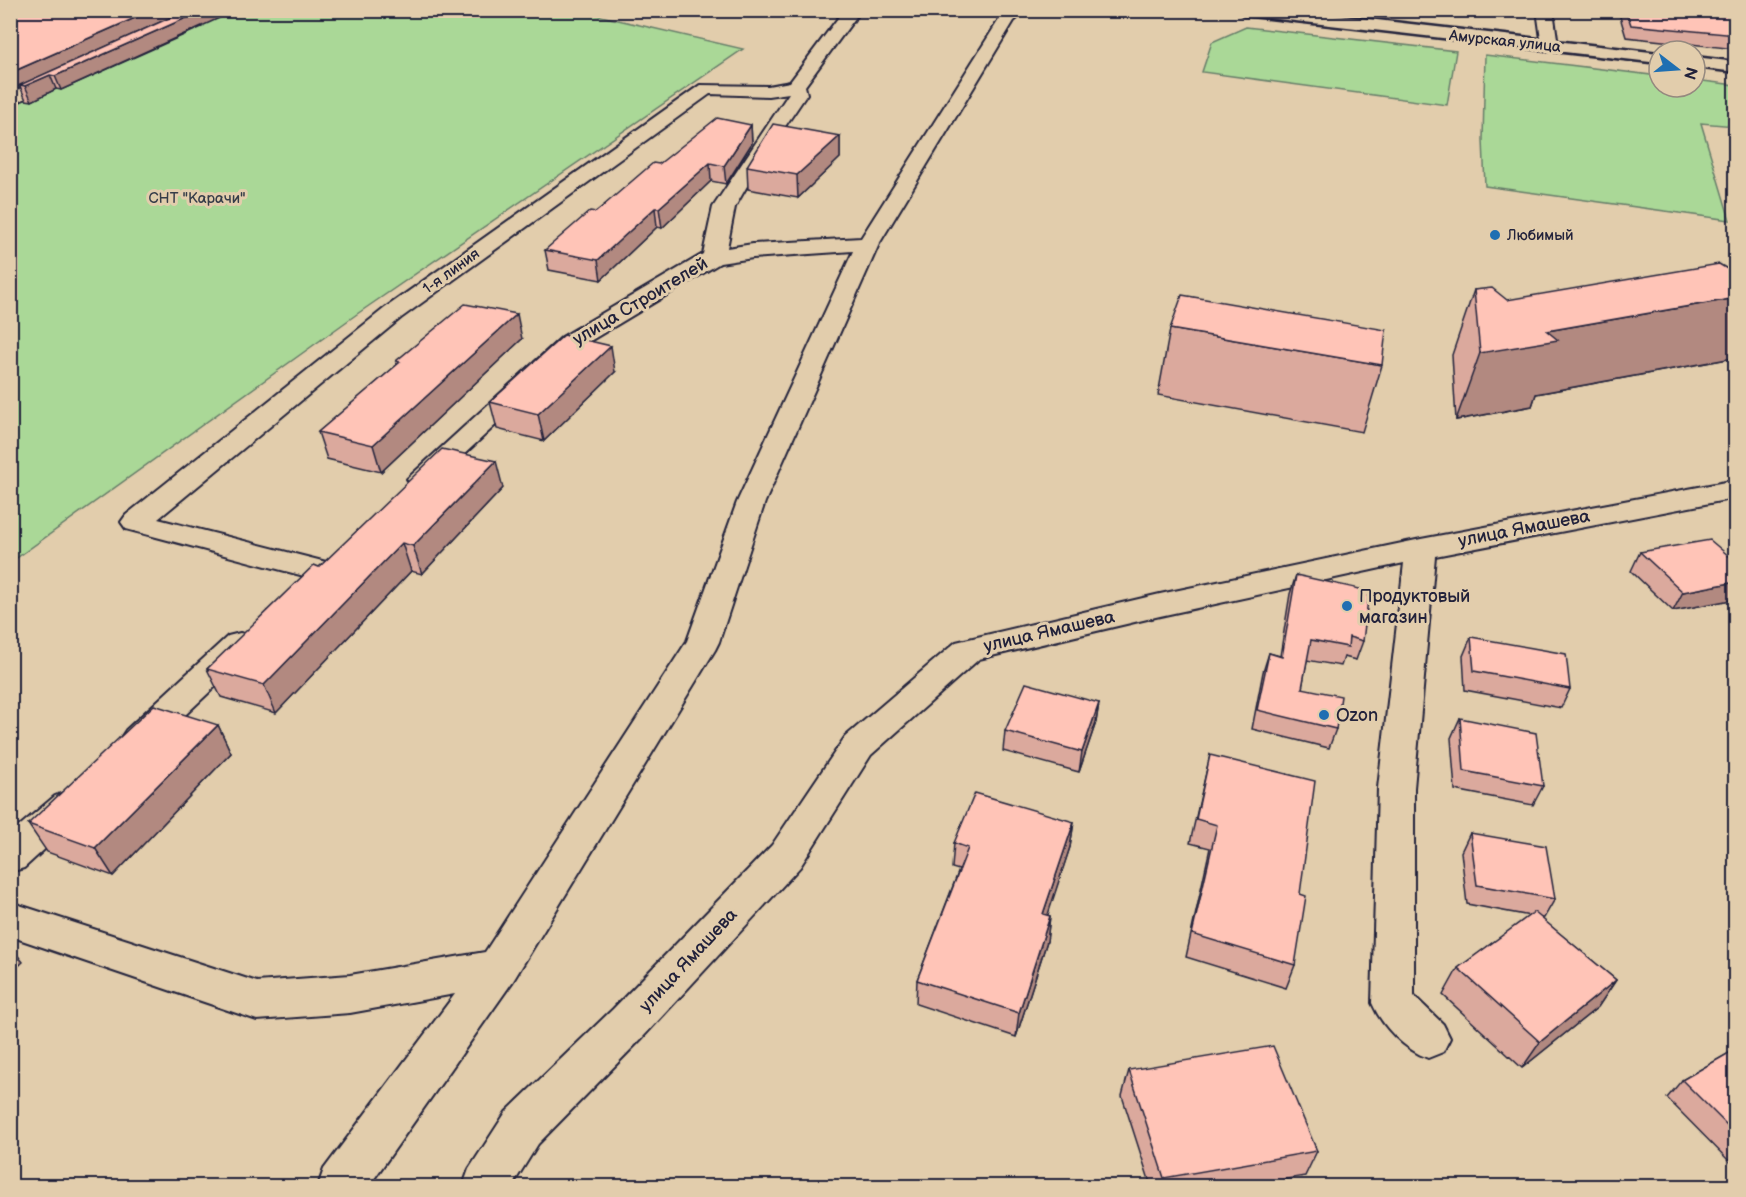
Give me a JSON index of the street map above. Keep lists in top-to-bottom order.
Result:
{
  "streets": {
    "street": [
      "Амурская улица",
      "1-я линия",
      "улица Строителей",
      "улица Ямашева"
    ]
  },
  "crossings": [
    ["1-я линия", "улица Строителей"]
  ],
  "parks": ["СНТ \"Карачи\""],
  "places": ["Любимый", "Продуктовый магазин", "Ozon"],
  "north": "right"
}
